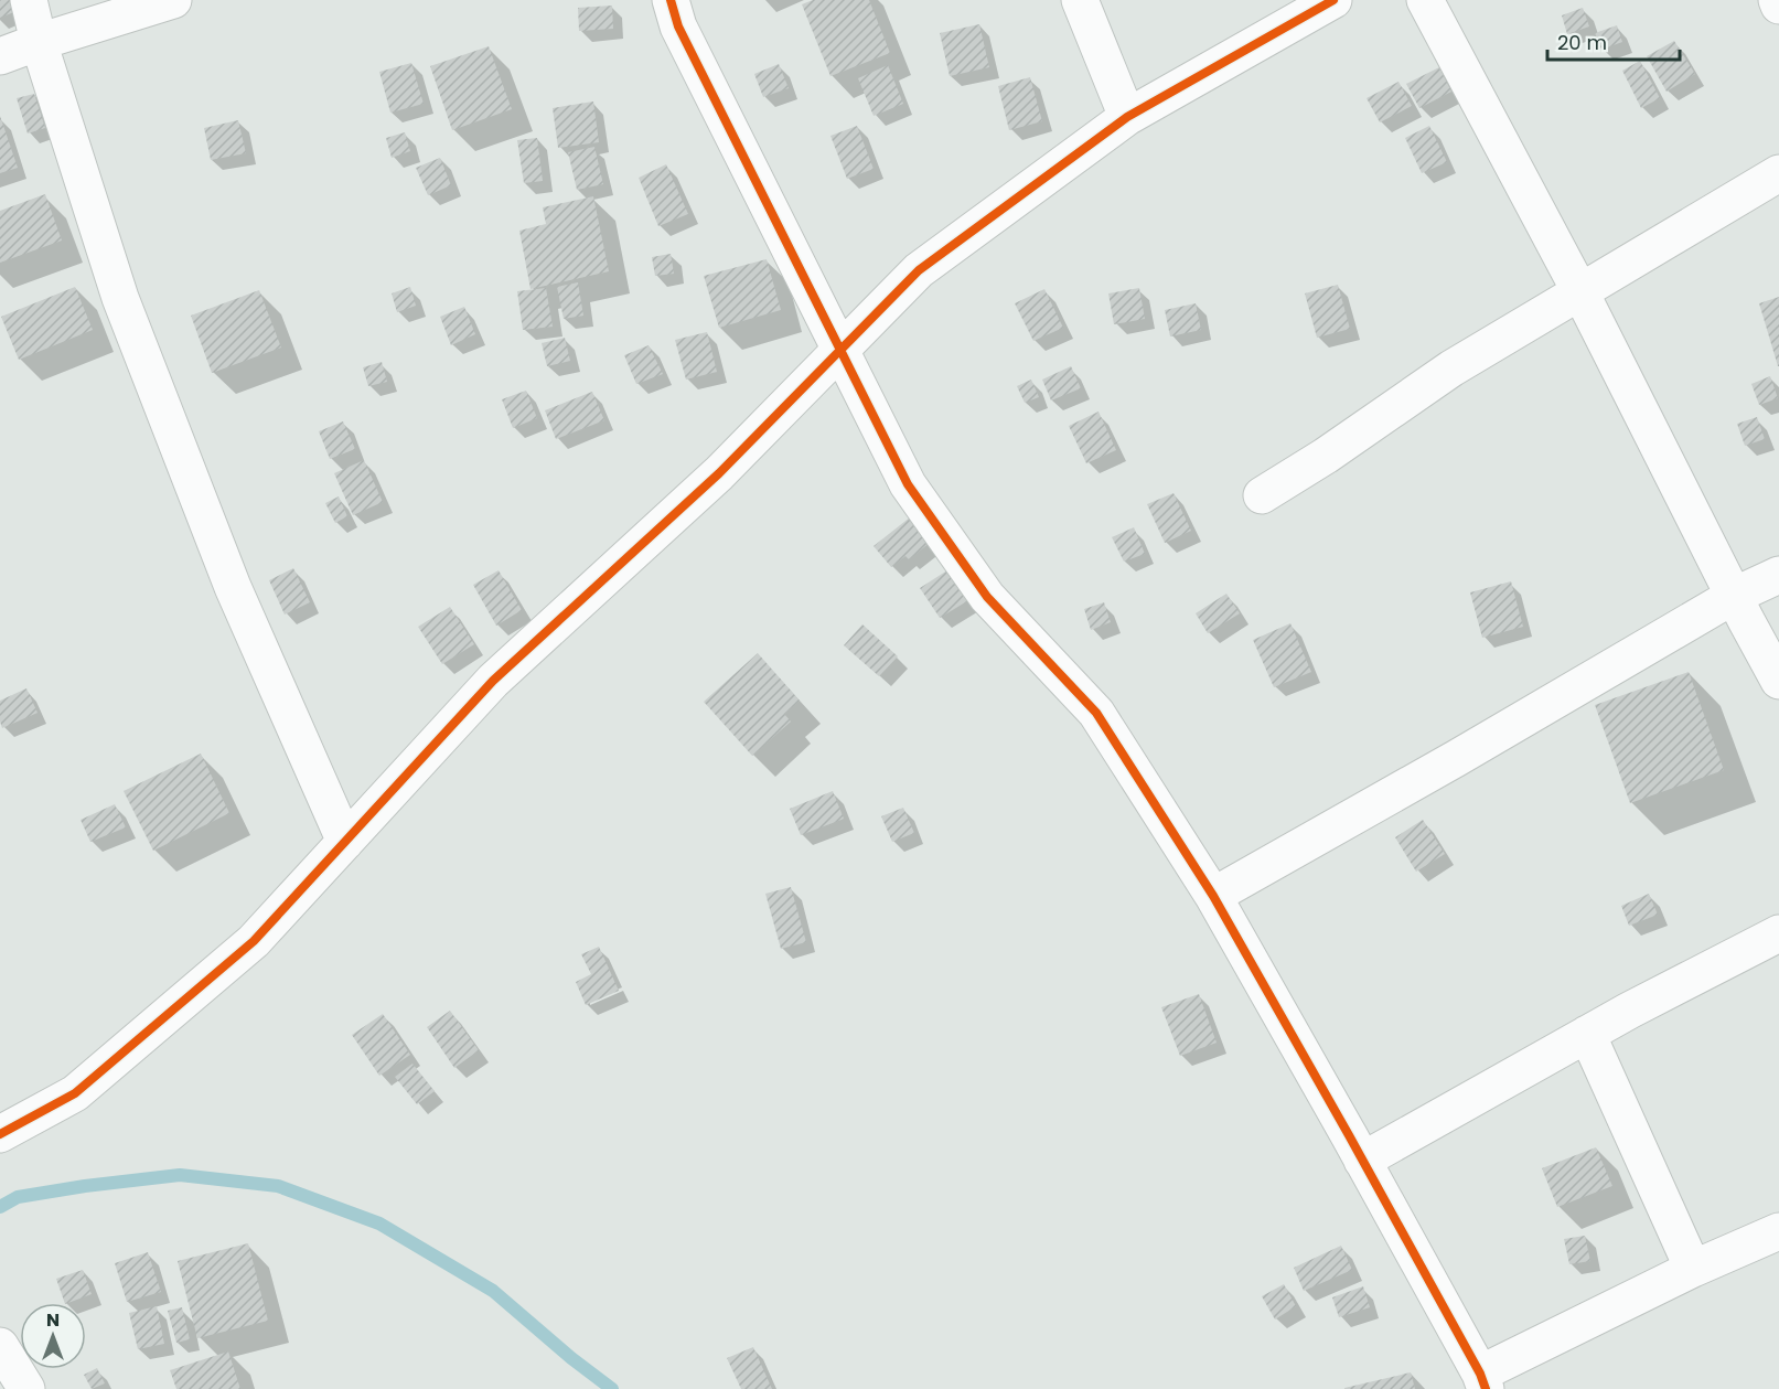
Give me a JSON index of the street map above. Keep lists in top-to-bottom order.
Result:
{
  "scale_bar": "20 m",
  "north": "top"
}
